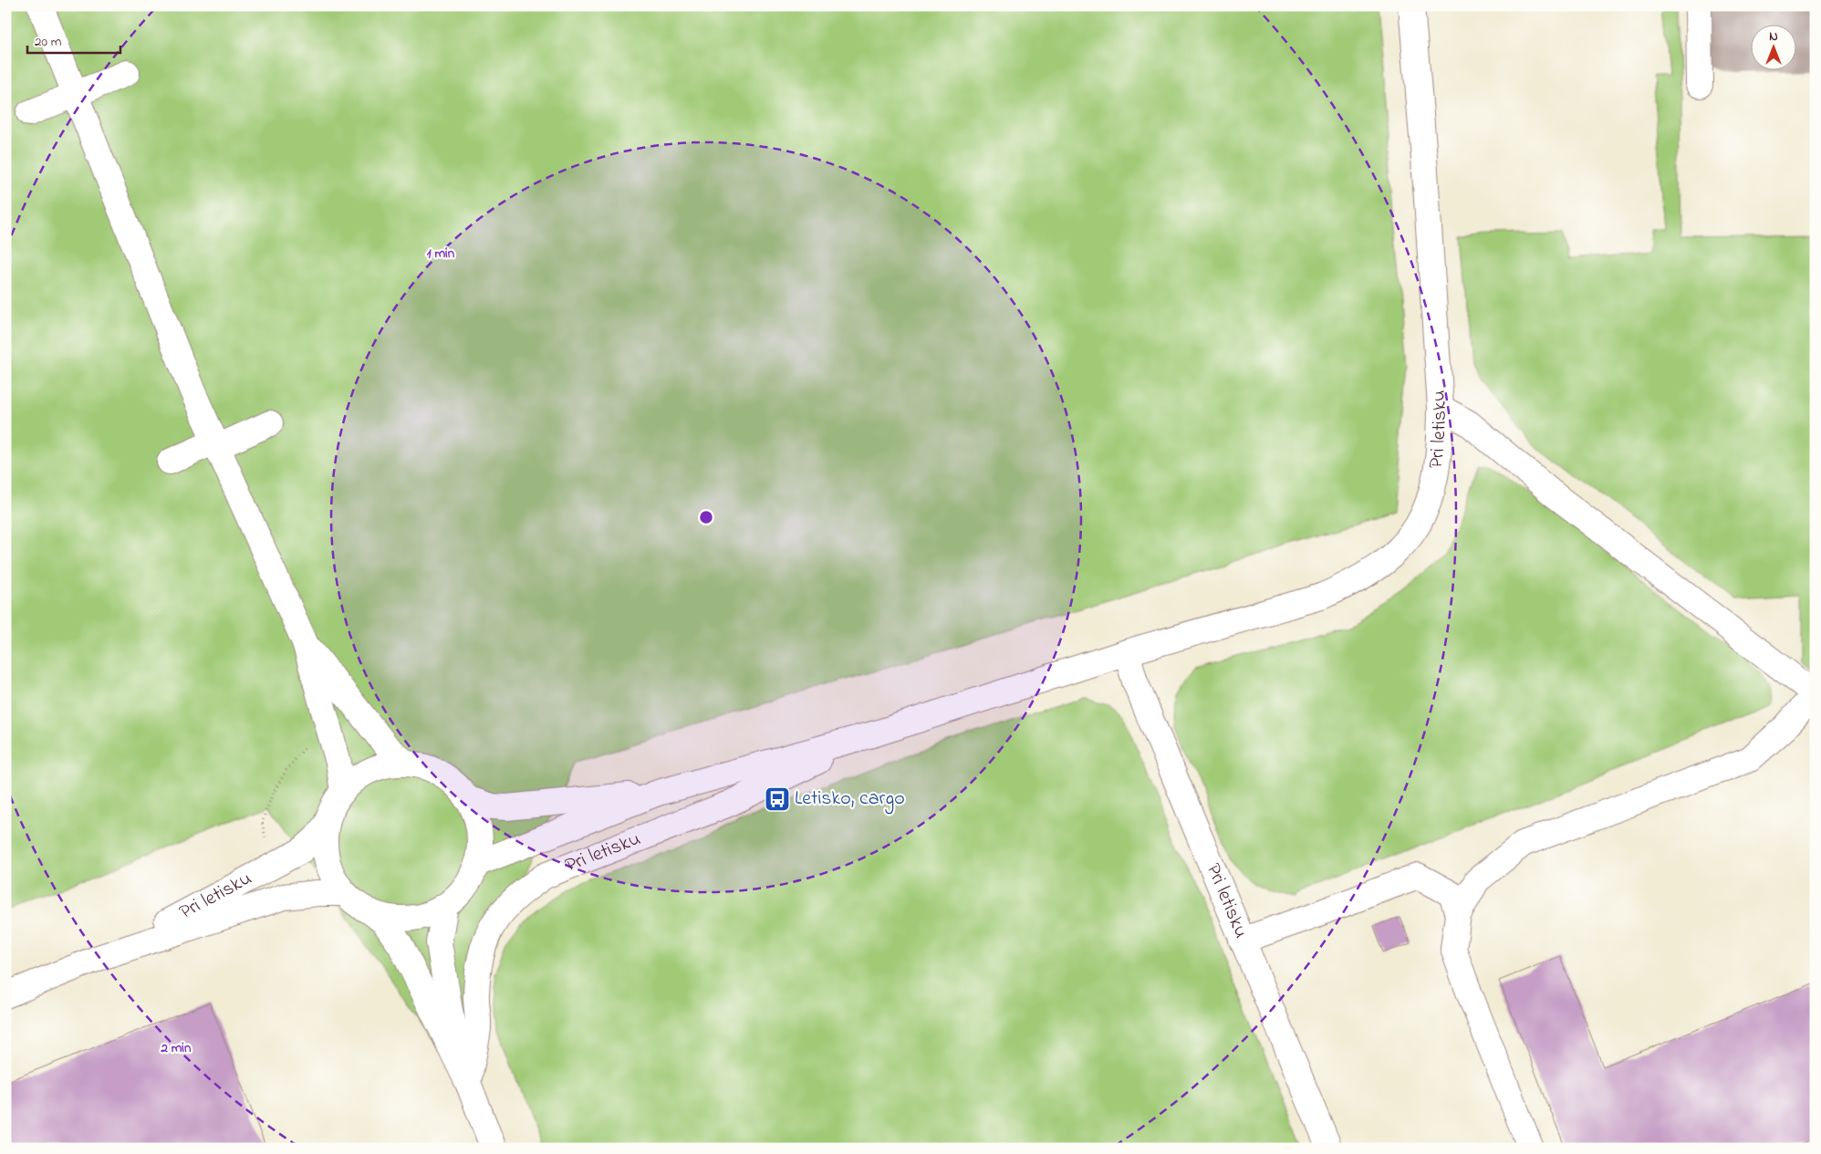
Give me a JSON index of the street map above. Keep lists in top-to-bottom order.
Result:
{
  "streets": {
    "street": ["Pri letisku"]
  },
  "places": {
    "bus stop": ["Letisko, cargo"]
  },
  "scale_bar": "20 m",
  "north": "top",
  "rings": ["1 min", "2 min"]
}
